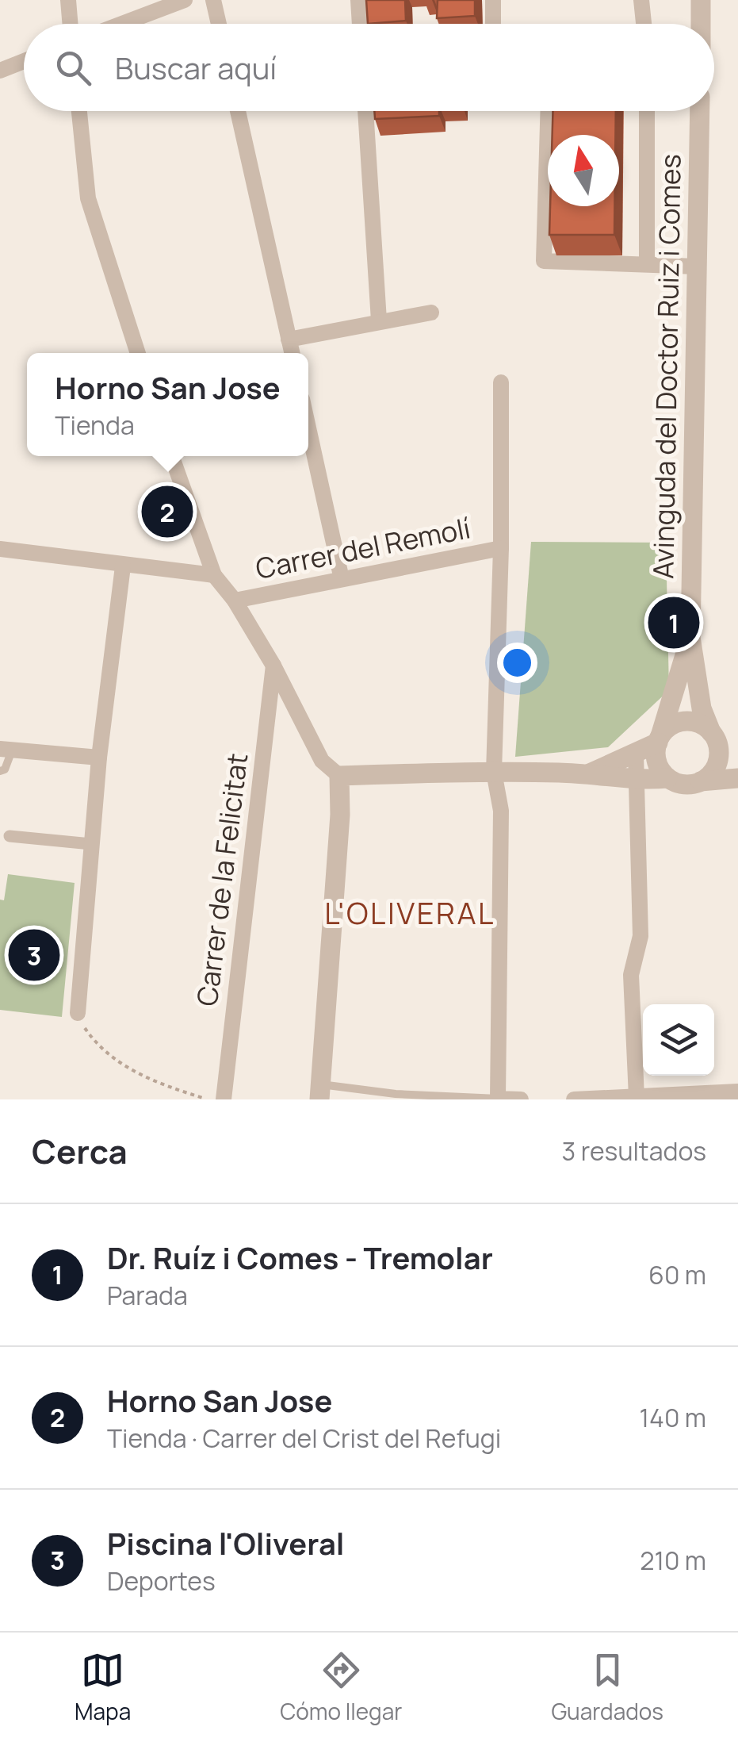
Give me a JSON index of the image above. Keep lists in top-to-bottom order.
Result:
{
  "streets": {
    "street": ["Avinguda del Doctor Ruiz i Comes", "Carrer del Remolí", "Carrer de la Felicitat"]
  },
  "districts": ["L'OLIVERAL"],
  "north": "top",
  "page": {
    "search": "Buscar aquí",
    "popup": ["Horno San Jose", "Tienda"],
    "pins": ["2", "1", "3"],
    "heading": ["Cerca", "3 resultados"],
    "list": [
      {
        "mark": "1",
        "name": "Dr. Ruíz i Comes - Tremolar",
        "note": "Parada",
        "value": "60 m"
      },
      {
        "mark": "2",
        "name": "Horno San Jose",
        "note": "Tienda · Carrer del Crist del Refugi",
        "value": "140 m"
      },
      {
        "mark": "3",
        "name": "Piscina l'Oliveral",
        "note": "Deportes",
        "value": "210 m"
      }
    ],
    "nav": ["Mapa", "Cómo llegar", "Guardados"]
  }
}
